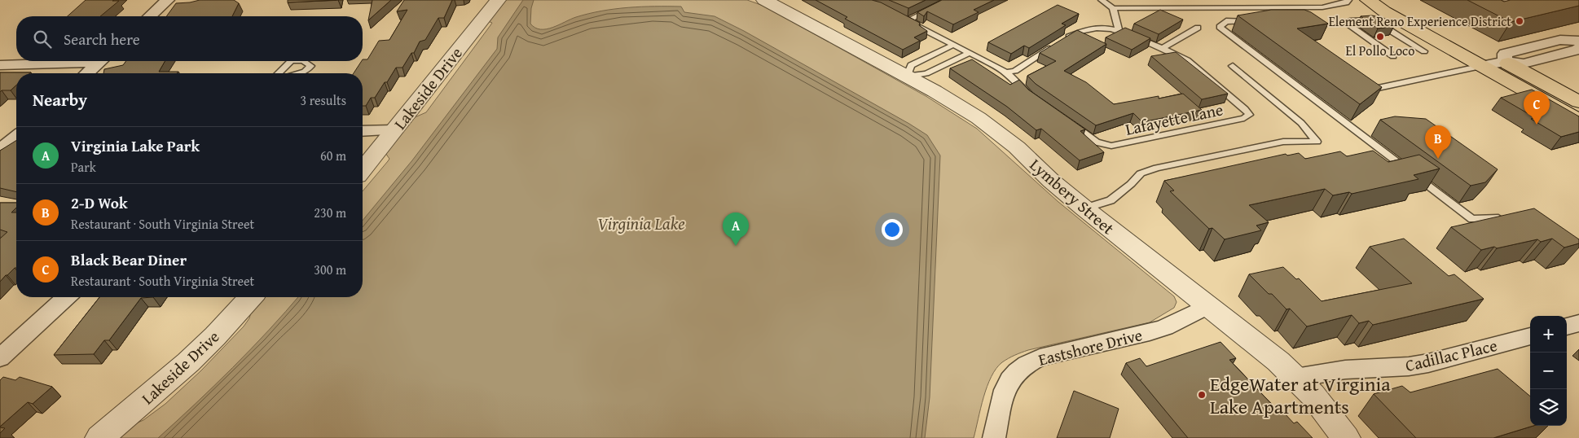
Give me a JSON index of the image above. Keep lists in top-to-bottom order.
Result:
{
  "streets": {
    "street": [
      "Lakeside Drive",
      "Lymbery Street",
      "Eastshore Drive",
      "Cadillac Place"
    ],
    "lane": ["Lafayette Lane"]
  },
  "crossings": [
    ["Lymbery Street", "Eastshore Drive"],
    ["Lymbery Street", "Cadillac Place"]
  ],
  "water": ["Virginia Lake"],
  "places": ["Element Reno Experience District", "El Pollo Loco", "EdgeWater at Virginia Lake Apartments"],
  "page": {
    "search": "Search here",
    "heading": ["Nearby", "3 results"],
    "pins": ["C", "B", "A"],
    "list": [
      {
        "mark": "A",
        "name": "Virginia Lake Park",
        "note": "Park",
        "value": "60 m"
      },
      {
        "mark": "B",
        "name": "2-D Wok",
        "note": "Restaurant · South Virginia Street",
        "value": "230 m"
      },
      {
        "mark": "C",
        "name": "Black Bear Diner",
        "note": "Restaurant · South Virginia Street",
        "value": "300 m"
      }
    ],
    "map_buttons": ["+", "−"]
  }
}
